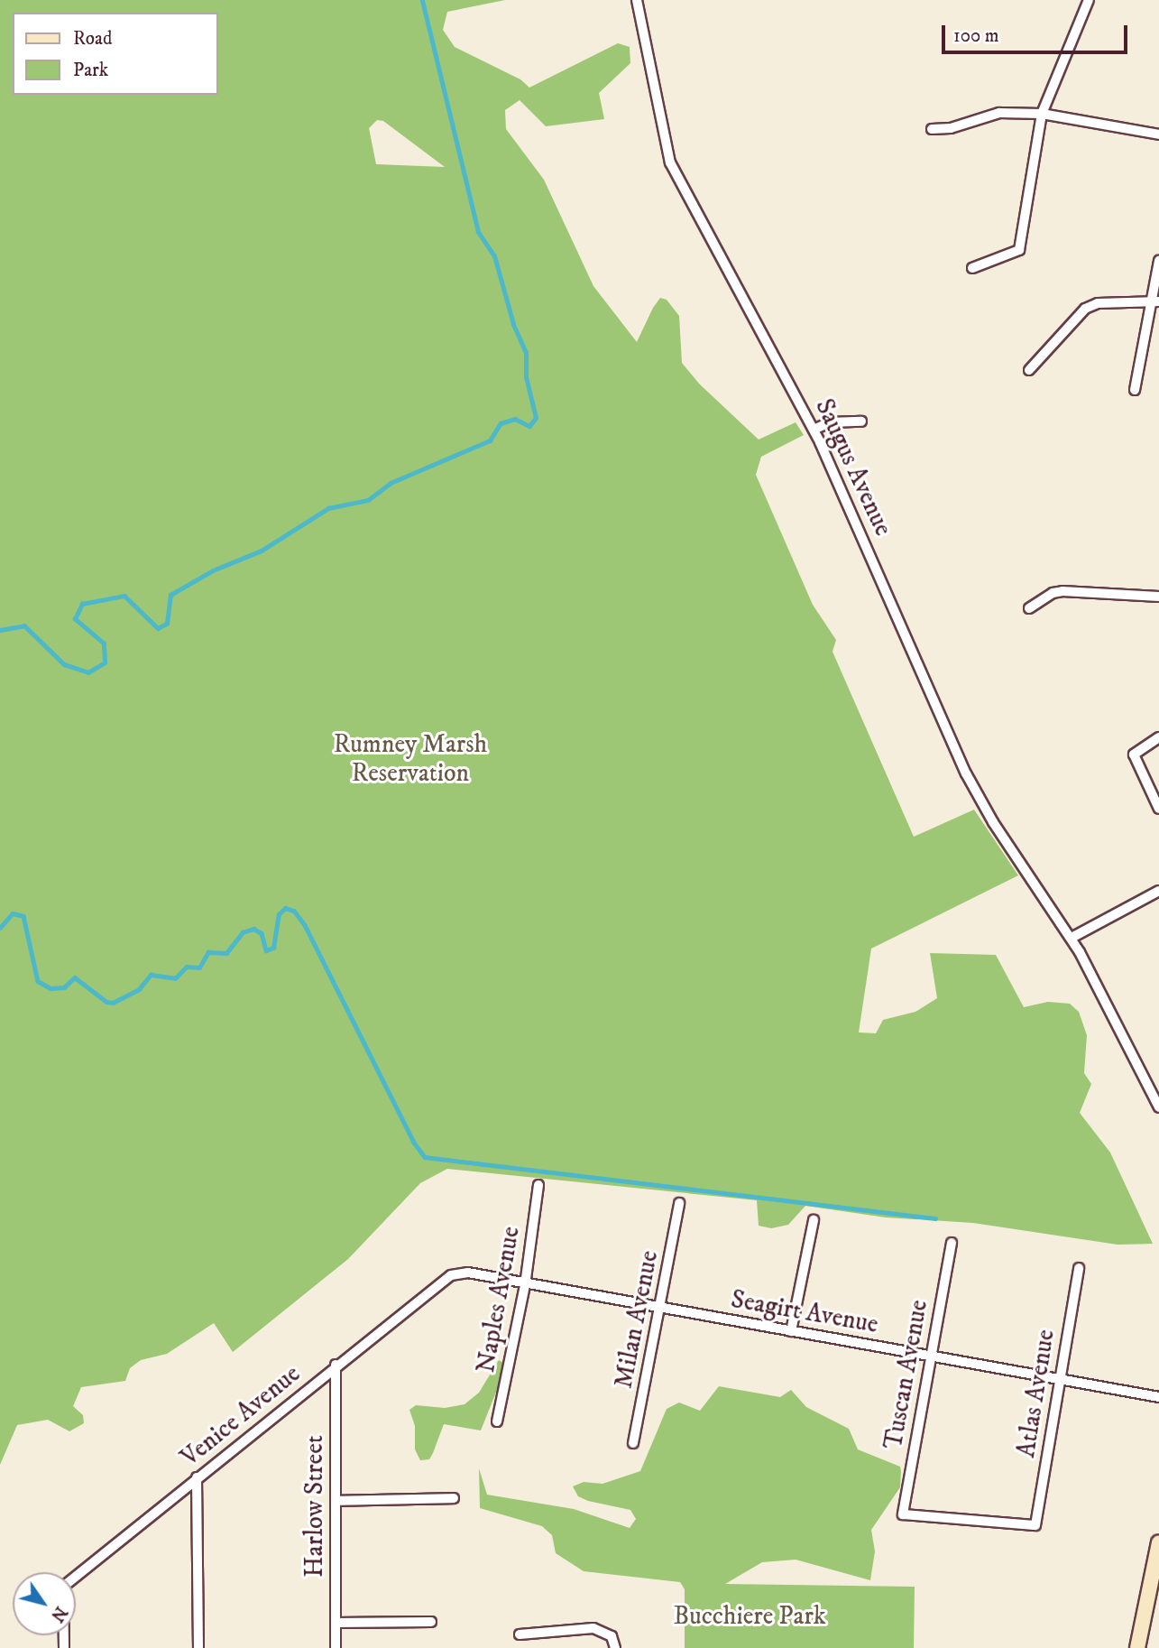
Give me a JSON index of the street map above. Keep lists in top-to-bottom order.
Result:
{
  "streets": {
    "street": [
      "Saugus Avenue",
      "Naples Avenue",
      "Seagirt Avenue",
      "Milan Avenue",
      "Tuscan Avenue",
      "Atlas Avenue",
      "Venice Avenue",
      "Harlow Street"
    ]
  },
  "crossings": [
    ["Naples Avenue", "Seagirt Avenue"],
    ["Seagirt Avenue", "Milan Avenue"],
    ["Seagirt Avenue", "Tuscan Avenue"],
    ["Seagirt Avenue", "Atlas Avenue"],
    ["Seagirt Avenue", "Venice Avenue"],
    ["Tuscan Avenue", "Atlas Avenue"],
    ["Venice Avenue", "Harlow Street"]
  ],
  "parks": ["Rumney Marsh Reservation", "Bucchiere Park"],
  "legend": ["Road", "Park"],
  "scale_bar": "100 m",
  "north": "bottom right"
}
